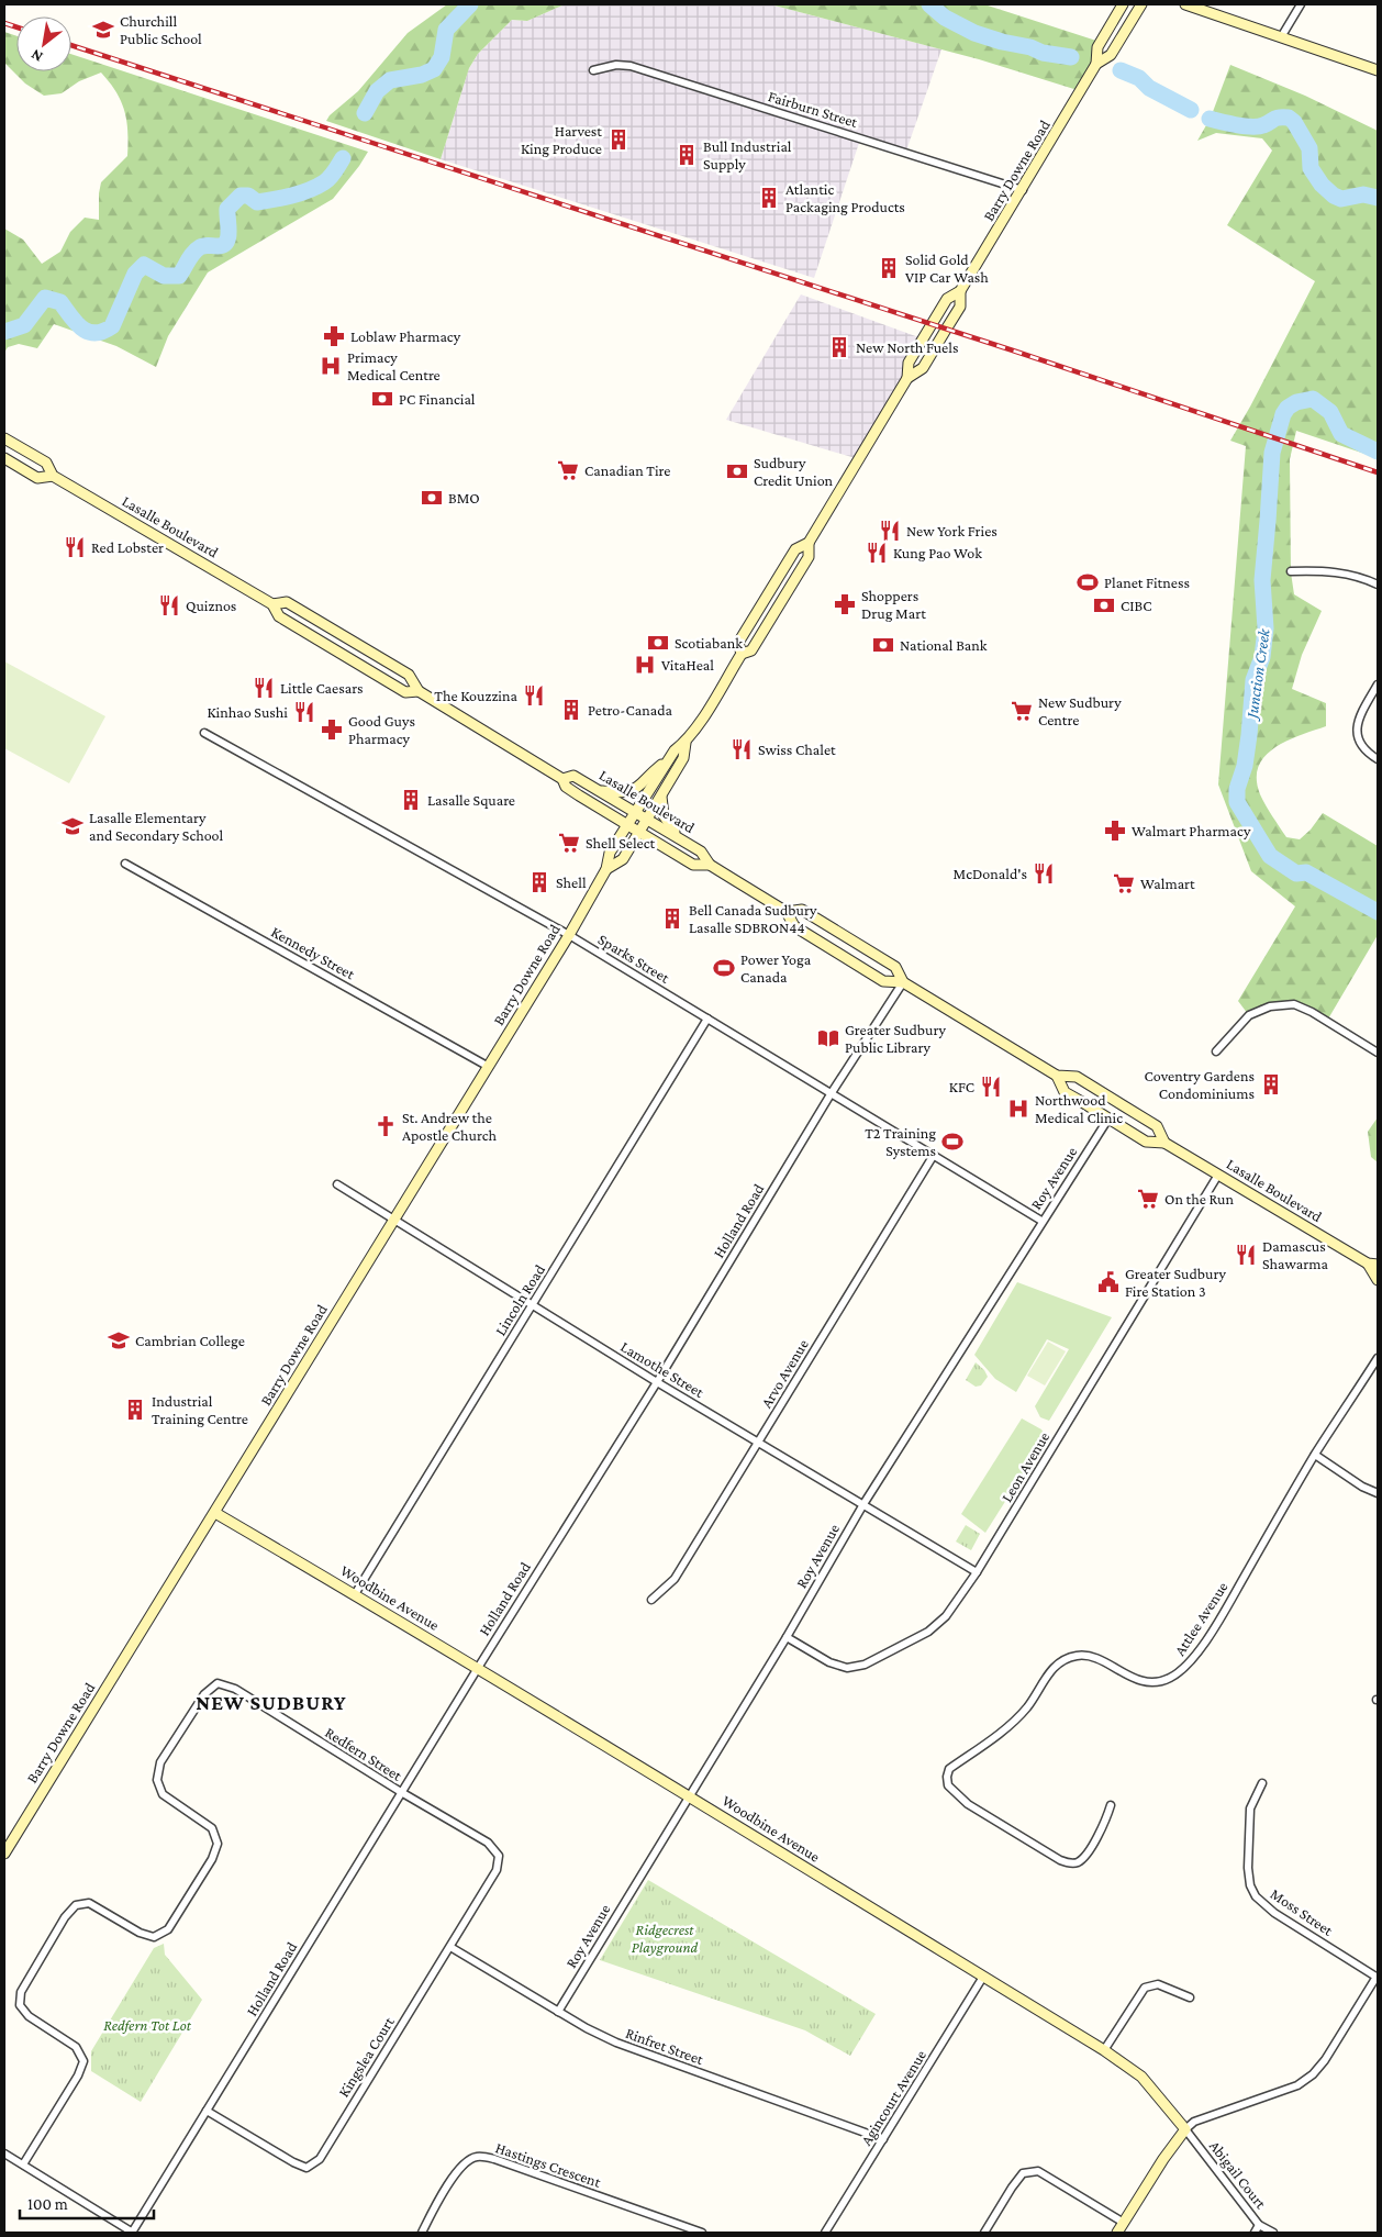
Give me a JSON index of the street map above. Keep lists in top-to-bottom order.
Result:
{
  "streets": {
    "main road": ["Barry Downe Road", "Lasalle Boulevard", "Woodbine Avenue"],
    "street": [
      "Fairburn Street",
      "Kennedy Street",
      "Sparks Street",
      "Roy Avenue",
      "Holland Road",
      "Lincoln Road",
      "Lamothe Street",
      "Arvo Avenue",
      "Leon Avenue",
      "Attlee Avenue",
      "Redfern Street",
      "Moss Street",
      "Rinfret Street",
      "Kingslea Court",
      "Agincourt Avenue",
      "Hastings Crescent",
      "Abigail Court"
    ]
  },
  "crossings": [
    ["Fairburn Street", "Barry Downe Road"],
    ["Barry Downe Road", "Lasalle Boulevard"],
    ["Barry Downe Road", "Kennedy Street"],
    ["Barry Downe Road", "Sparks Street"],
    ["Barry Downe Road", "Lamothe Street"],
    ["Barry Downe Road", "Woodbine Avenue"],
    ["Lasalle Boulevard", "Roy Avenue"],
    ["Lasalle Boulevard", "Holland Road"],
    ["Lasalle Boulevard", "Leon Avenue"],
    ["Sparks Street", "Roy Avenue"],
    ["Sparks Street", "Holland Road"],
    ["Sparks Street", "Lincoln Road"],
    ["Sparks Street", "Arvo Avenue"],
    ["Roy Avenue", "Lamothe Street"],
    ["Roy Avenue", "Leon Avenue"],
    ["Roy Avenue", "Woodbine Avenue"],
    ["Roy Avenue", "Rinfret Street"],
    ["Holland Road", "Lamothe Street"],
    ["Holland Road", "Woodbine Avenue"],
    ["Holland Road", "Redfern Street"],
    ["Holland Road", "Kingslea Court"],
    ["Lincoln Road", "Lamothe Street"],
    ["Lincoln Road", "Woodbine Avenue"],
    ["Lamothe Street", "Arvo Avenue"],
    ["Lamothe Street", "Leon Avenue"],
    ["Woodbine Avenue", "Agincourt Avenue"],
    ["Woodbine Avenue", "Abigail Court"],
    ["Redfern Street", "Kingslea Court"],
    ["Rinfret Street", "Kingslea Court"],
    ["Rinfret Street", "Agincourt Avenue"]
  ],
  "districts": ["NEW SUDBURY"],
  "water": ["Junction Creek"],
  "parks": ["Ridgecrest Playground", "Redfern Tot Lot"],
  "places": {
    "school or university": ["Churchill Public School", "Lasalle Elementary and Secondary School", "Cambrian College"],
    "building": [
      "Harvest King Produce",
      "Bull Industrial Supply",
      "Atlantic Packaging Products",
      "Solid Gold VIP Car Wash",
      "New North Fuels",
      "Petro-Canada",
      "Lasalle Square",
      "Shell",
      "Bell Canada Sudbury Lasalle SDBRON44",
      "Coventry Gardens Condominiums",
      "Industrial Training Centre"
    ],
    "pharmacy": [
      "Loblaw Pharmacy",
      "Shoppers Drug Mart",
      "Good Guys Pharmacy",
      "Walmart Pharmacy"
    ],
    "hospital": ["Primacy Medical Centre", "VitaHeal", "Northwood Medical Clinic"],
    "bank": [
      "PC Financial",
      "Sudbury Credit Union",
      "BMO",
      "CIBC",
      "Scotiabank",
      "National Bank"
    ],
    "supermarket": [
      "Canadian Tire",
      "New Sudbury Centre",
      "Shell Select",
      "Walmart",
      "On the Run"
    ],
    "restaurant": [
      "New York Fries",
      "Red Lobster",
      "Kung Pao Wok",
      "Quiznos",
      "Little Caesars",
      "The Kouzzina",
      "Kinhao Sushi",
      "Swiss Chalet",
      "McDonald's",
      "KFC",
      "Damascus Shawarma"
    ],
    "sports": ["Planet Fitness", "Power Yoga Canada", "T2 Training Systems"],
    "library": ["Greater Sudbury Public Library"],
    "church": ["St. Andrew the Apostle Church"],
    "public building": ["Greater Sudbury Fire Station 3"]
  },
  "scale_bar": "100 m",
  "north": "bottom left"
}
